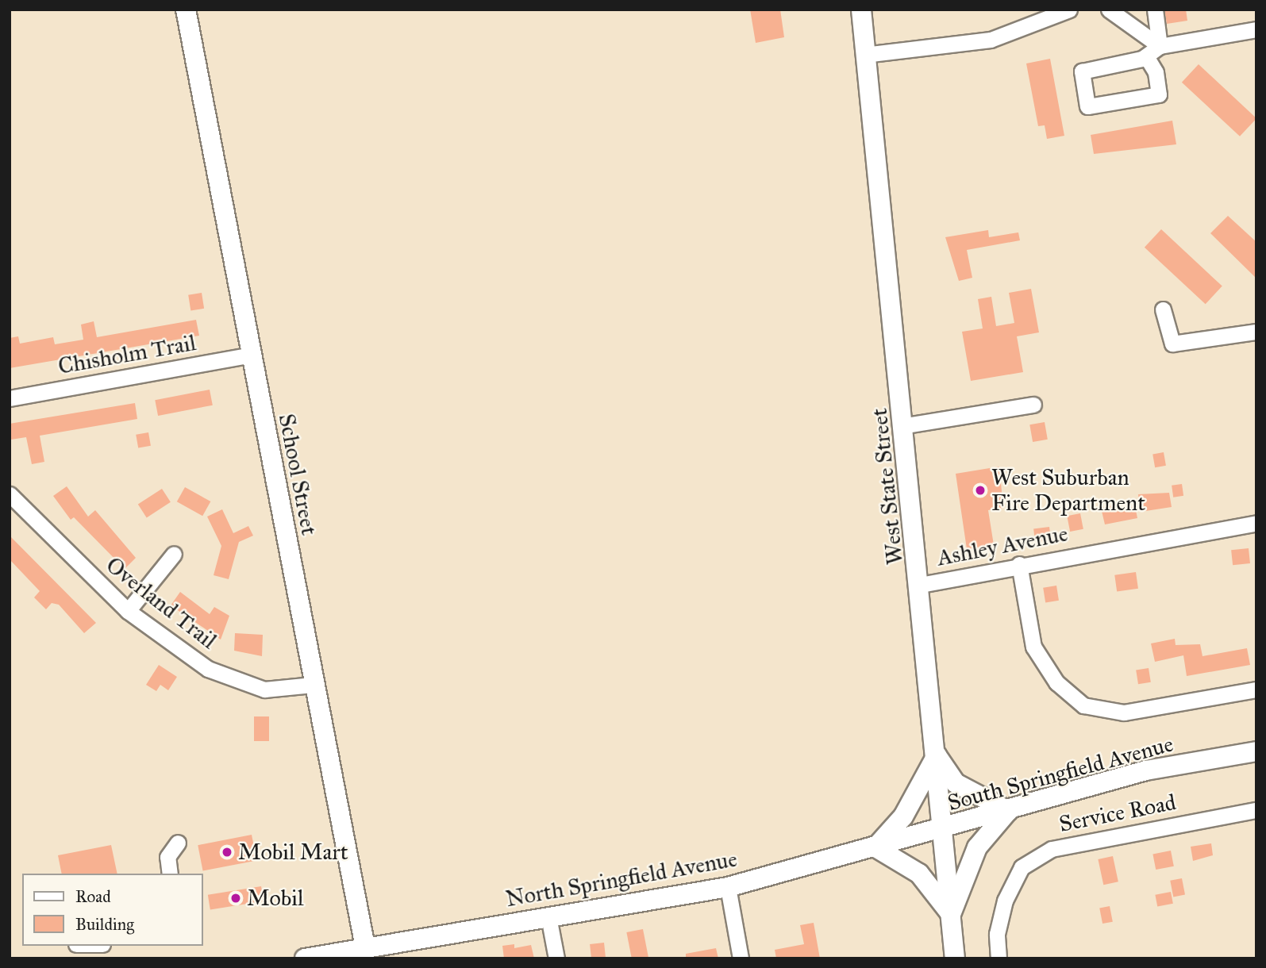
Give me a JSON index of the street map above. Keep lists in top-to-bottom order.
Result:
{
  "streets": {
    "main road": [
      "School Street",
      "West State Street",
      "South Springfield Avenue",
      "North Springfield Avenue"
    ],
    "street": [
      "Chisholm Trail",
      "Ashley Avenue",
      "Overland Trail",
      "Service Road"
    ]
  },
  "crossings": [
    ["Chisholm Trail", "School Street"],
    ["School Street", "Overland Trail"],
    ["School Street", "North Springfield Avenue"],
    ["West State Street", "Ashley Avenue"],
    ["West State Street", "South Springfield Avenue"],
    ["West State Street", "North Springfield Avenue"],
    ["South Springfield Avenue", "North Springfield Avenue"]
  ],
  "places": ["West Suburban Fire Department", "Mobil Mart", "Mobil"],
  "legend": ["Road", "Building"]
}
